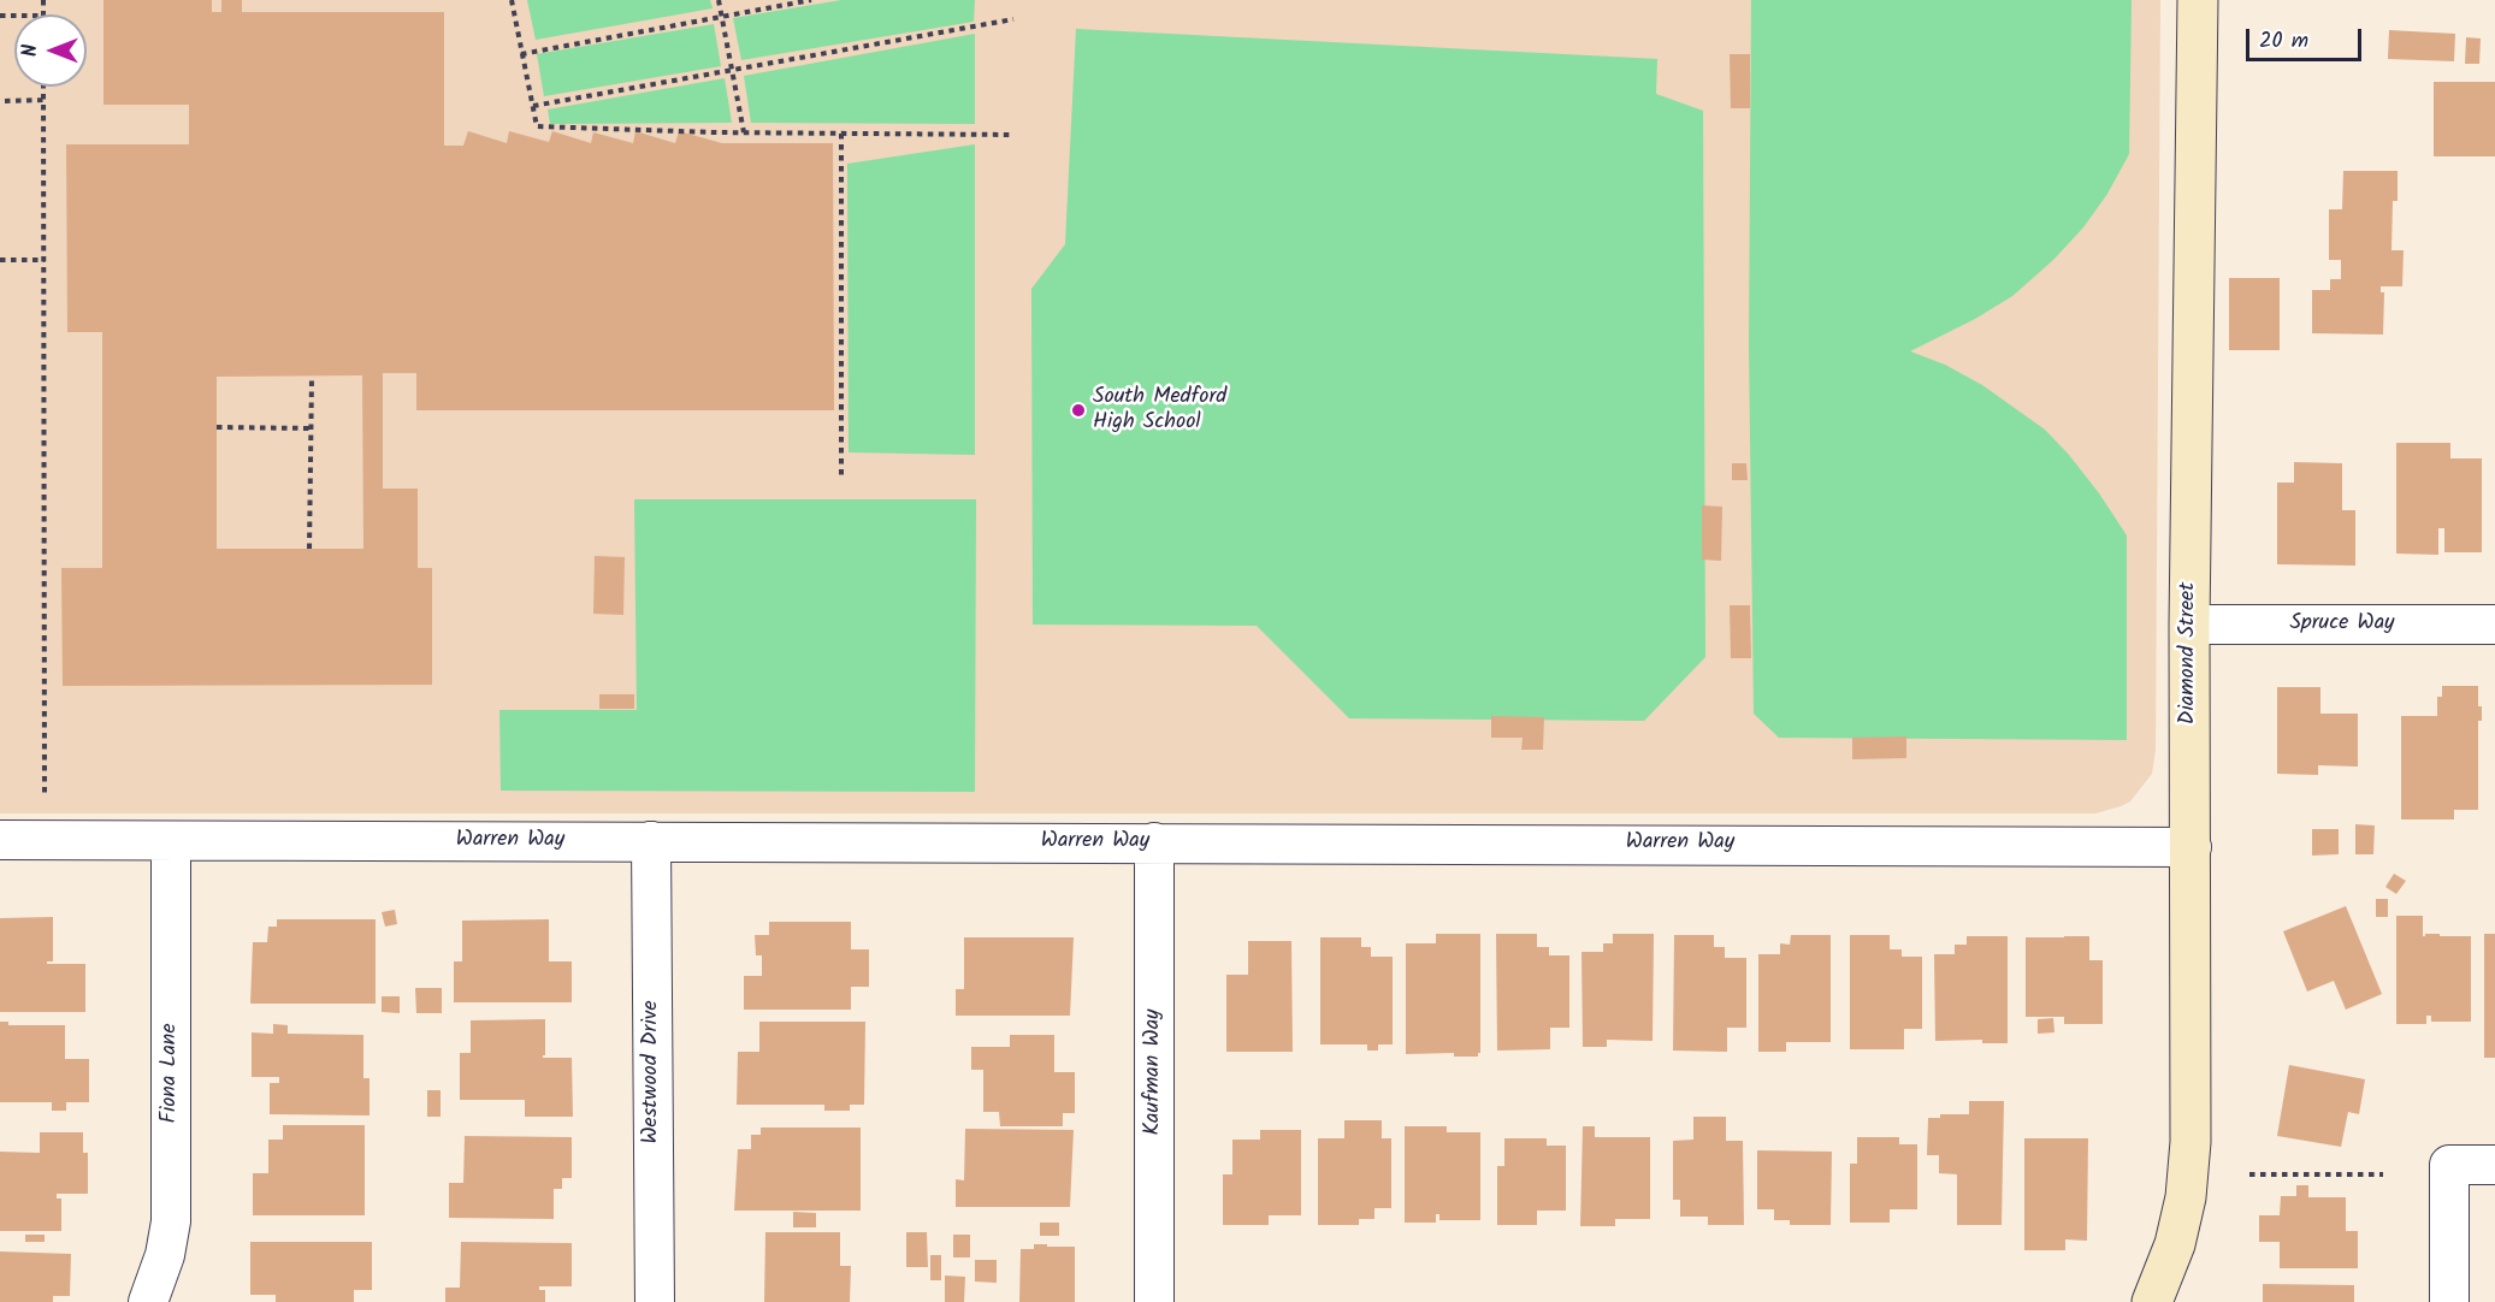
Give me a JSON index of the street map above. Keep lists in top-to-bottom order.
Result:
{
  "streets": {
    "street": [
      "Spruce Way",
      "Diamond Street",
      "Warren Way",
      "Westwood Drive",
      "Kaufman Way",
      "Fiona Lane"
    ]
  },
  "crossings": [
    ["Spruce Way", "Diamond Street"],
    ["Diamond Street", "Warren Way"],
    ["Warren Way", "Westwood Drive"],
    ["Warren Way", "Kaufman Way"],
    ["Warren Way", "Fiona Lane"]
  ],
  "places": ["South Medford High School"],
  "scale_bar": "20 m",
  "north": "left"
}
